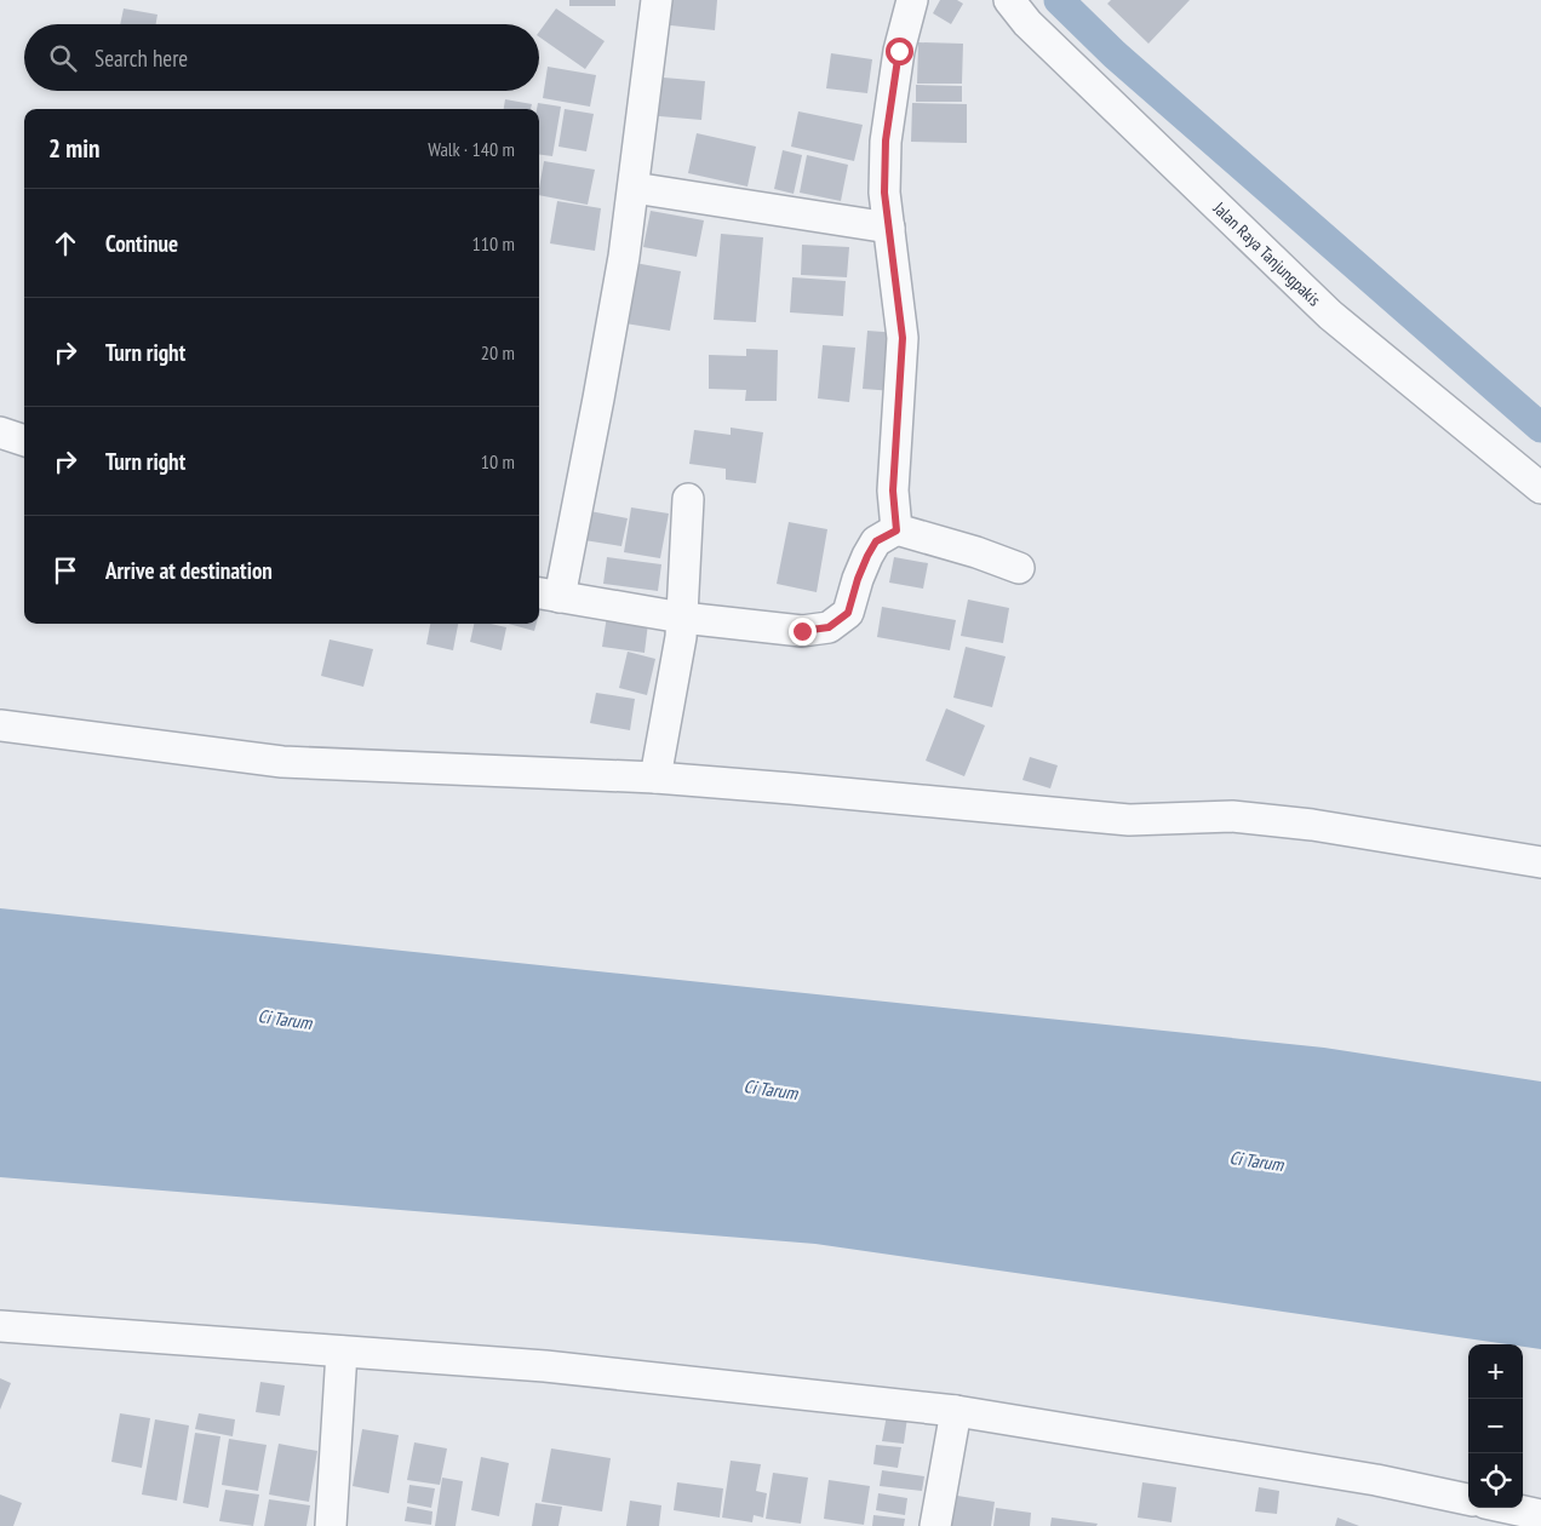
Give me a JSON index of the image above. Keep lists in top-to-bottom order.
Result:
{
  "streets": {
    "street": ["Jalan Raya Tanjungpakis"]
  },
  "water": ["Ci Tarum"],
  "page": {
    "search": "Search here",
    "heading": ["2 min", "Walk · 140 m"],
    "list": [
      ["Continue", "110 m"],
      ["Turn right", "20 m"],
      ["Turn right", "10 m"],
      "Arrive at destination"
    ],
    "map_buttons": ["+", "−"]
  }
}
